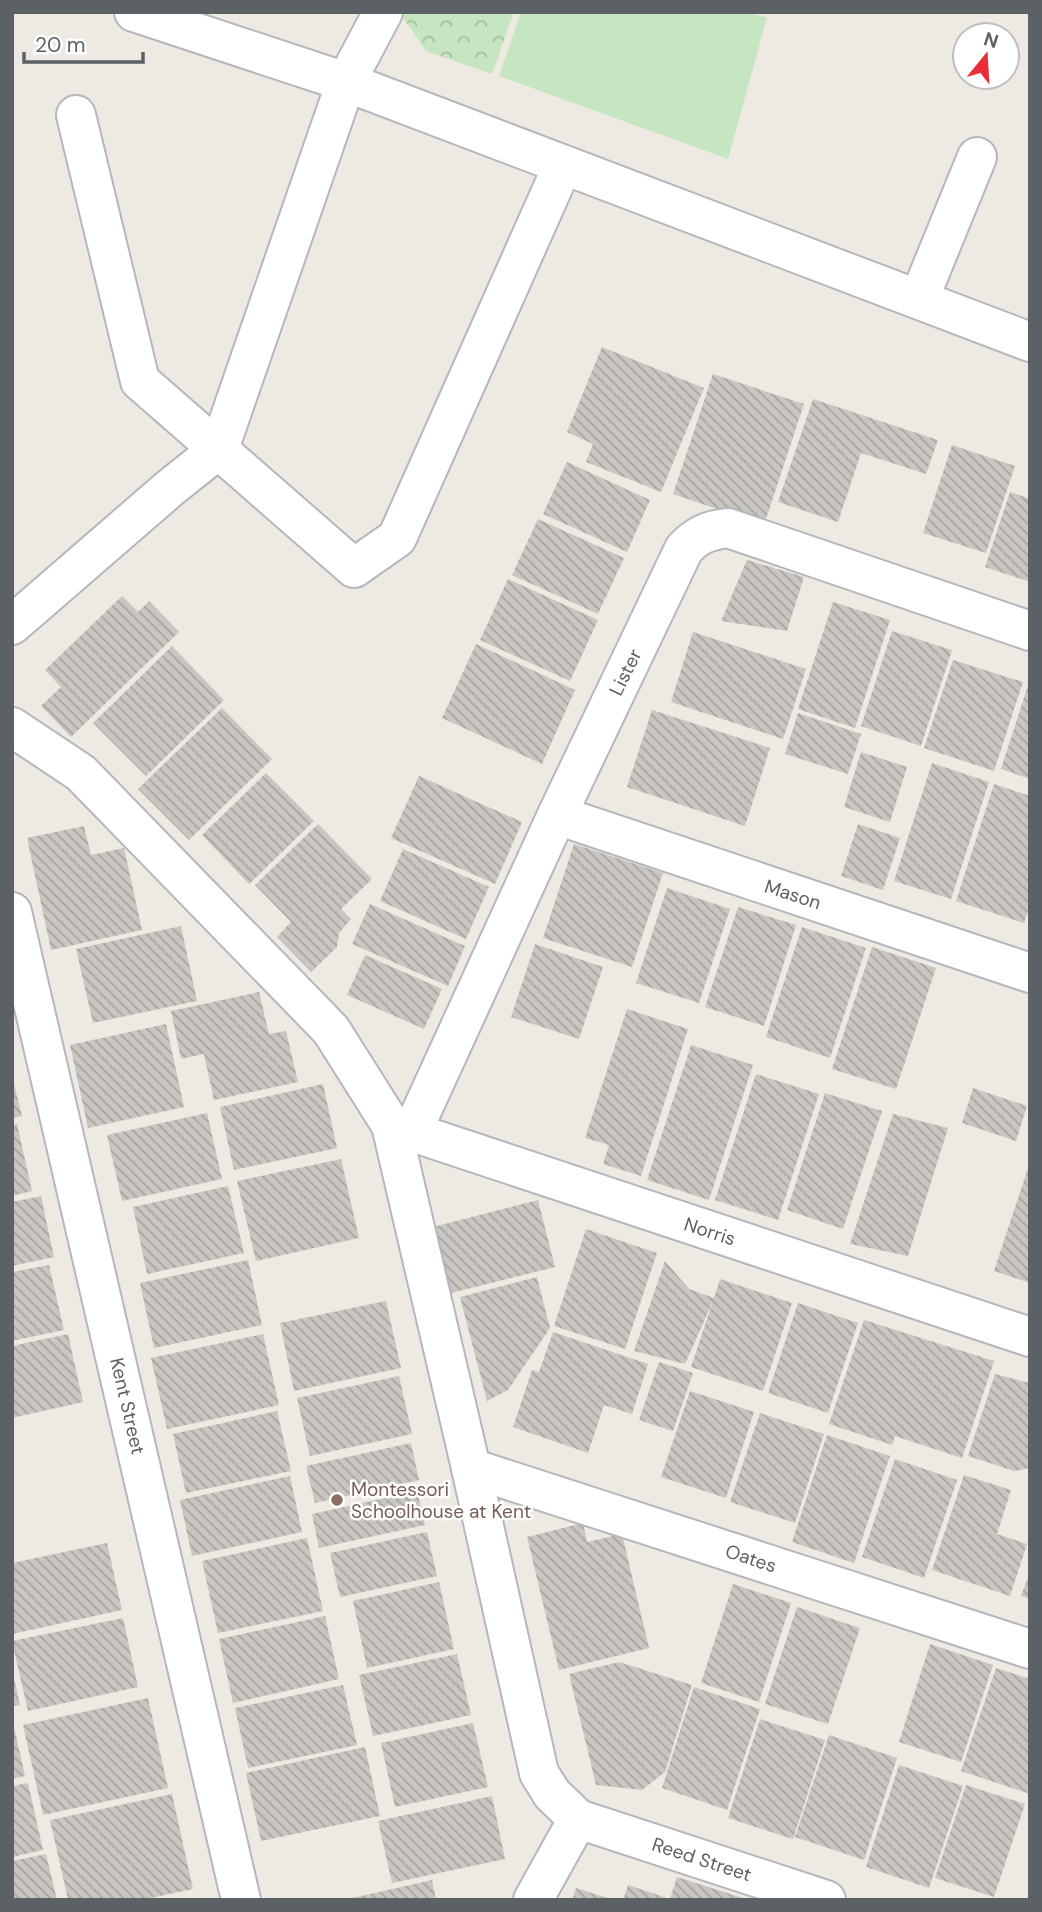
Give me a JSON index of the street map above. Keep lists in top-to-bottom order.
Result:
{
  "streets": {
    "street": [
      "Lister",
      "Mason",
      "Norris",
      "Kent Street",
      "Oates",
      "Reed Street"
    ]
  },
  "crossings": [
    ["Lister", "Mason"],
    ["Lister", "Norris"]
  ],
  "places": ["Montessori Schoolhouse at Kent"],
  "scale_bar": "20 m",
  "north": "top"
}
